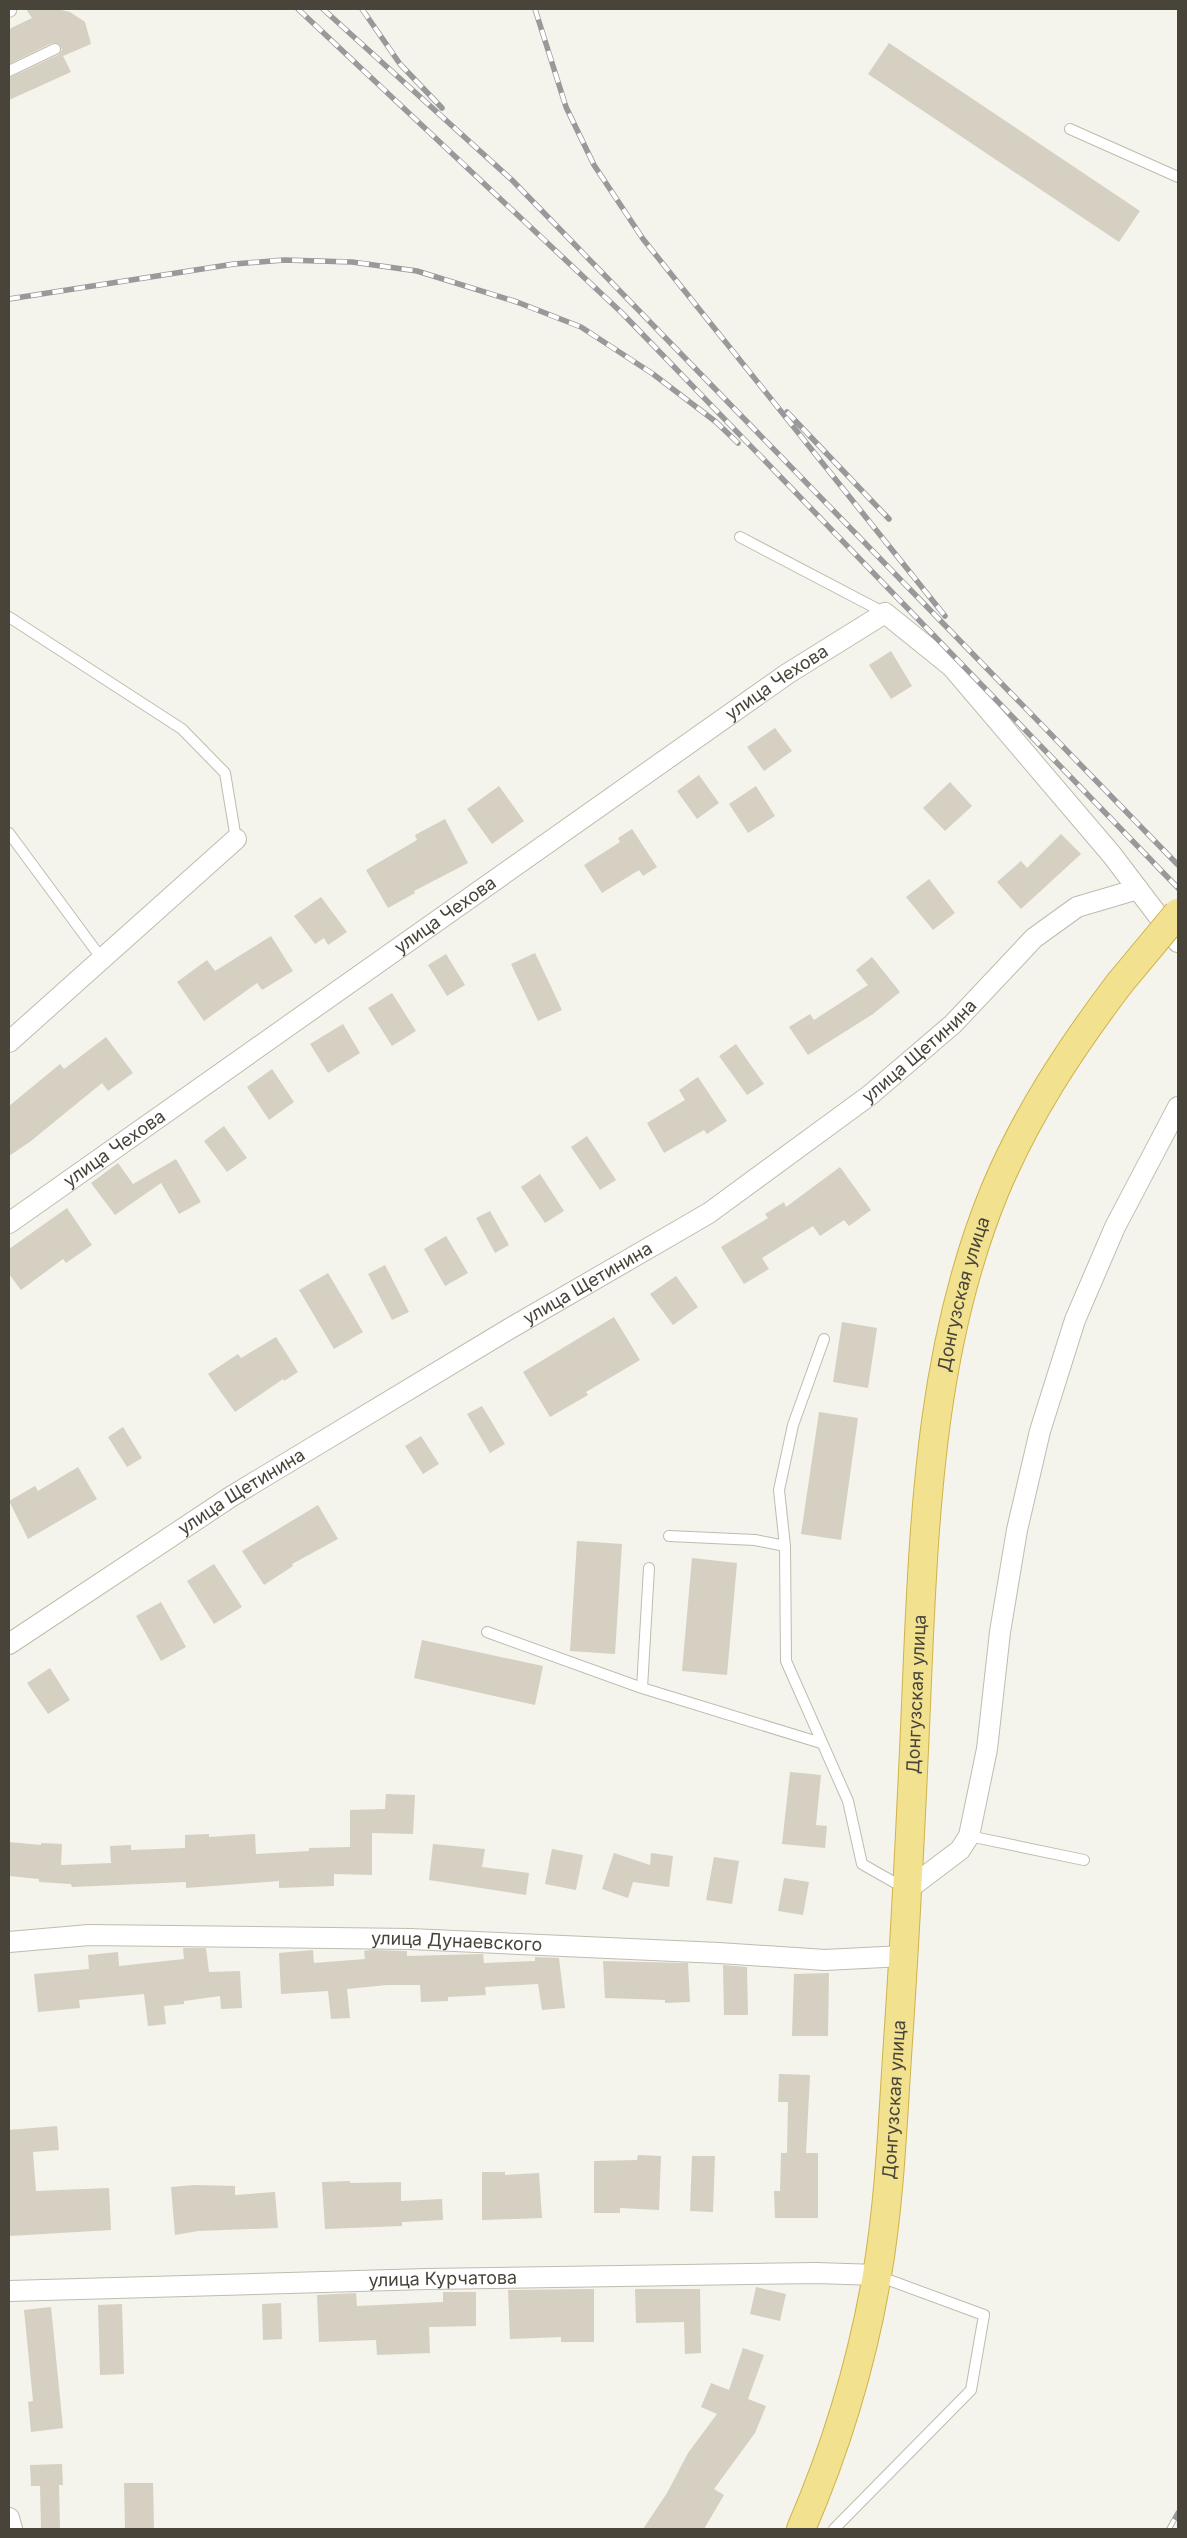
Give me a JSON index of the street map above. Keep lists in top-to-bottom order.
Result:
{
  "streets": {
    "highway": ["Донгузская улица"],
    "street": [
      "улица Чехова",
      "улица Щетинина",
      "улица Дунаевского",
      "улица Курчатова"
    ]
  },
  "crossings": [
    ["Донгузская улица", "улица Дунаевского"],
    ["Донгузская улица", "улица Курчатова"]
  ]
}
